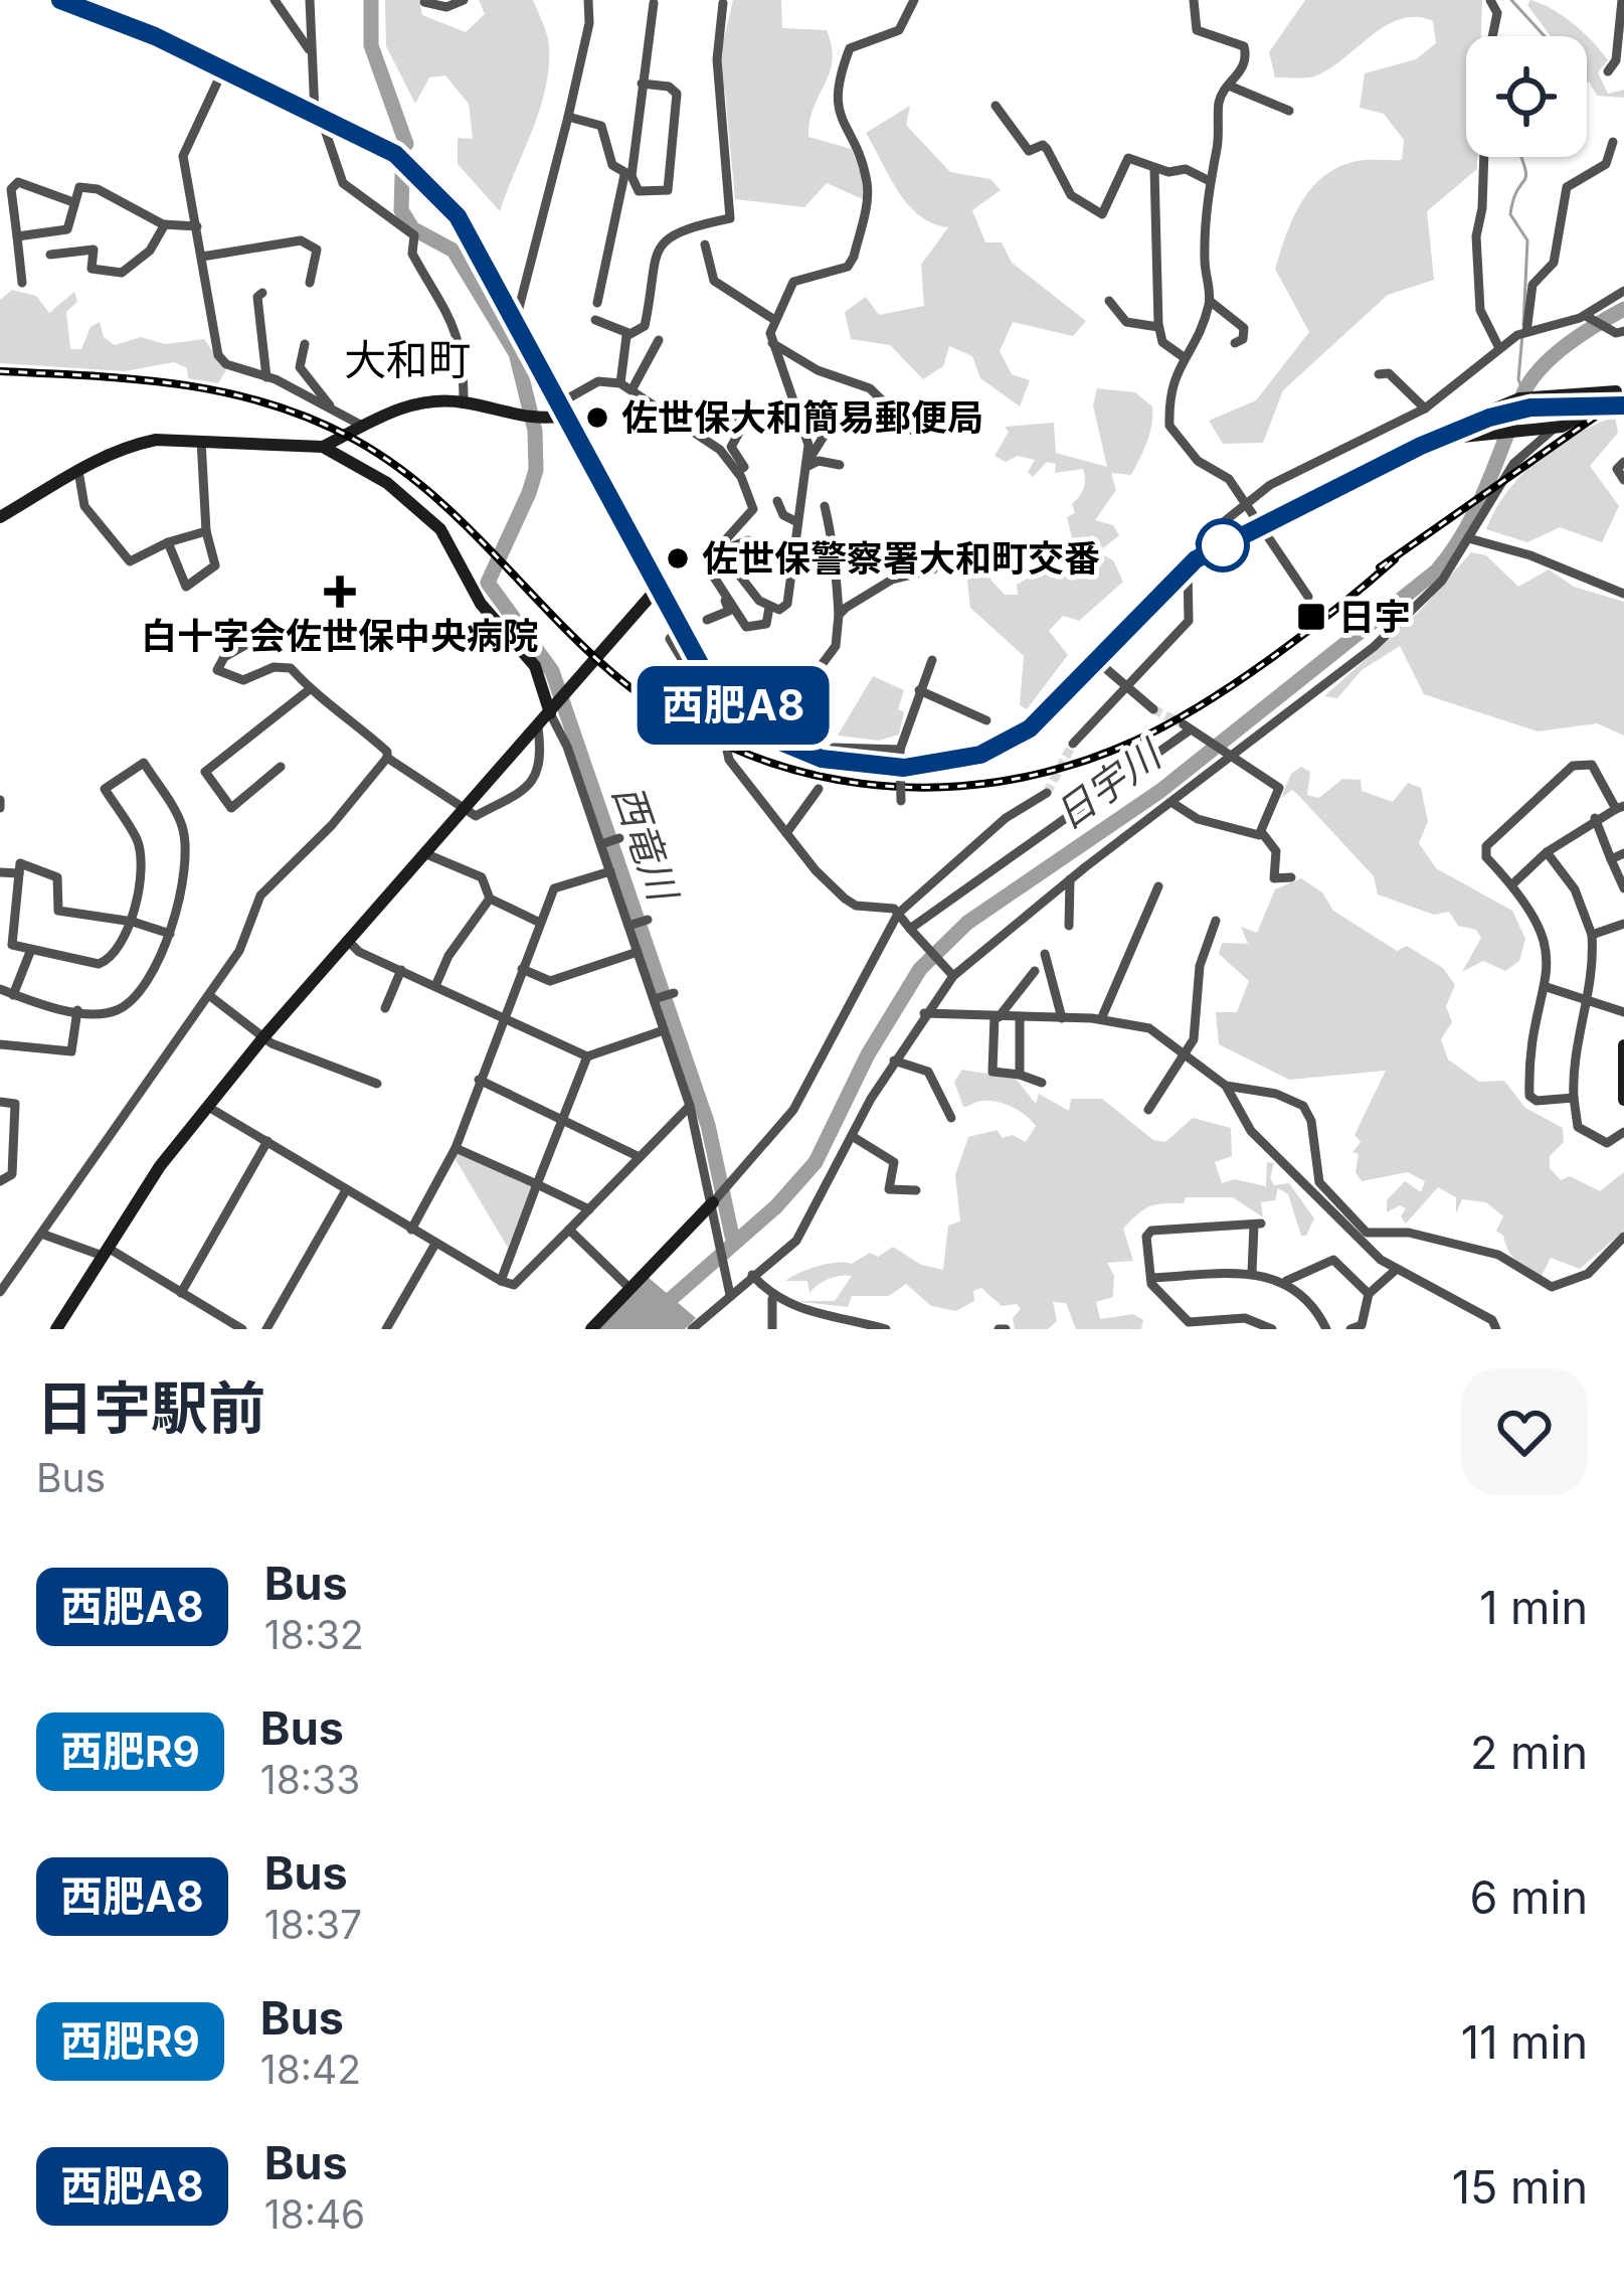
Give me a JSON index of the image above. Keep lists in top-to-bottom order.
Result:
{
  "districts": ["大和町"],
  "water": ["日宇川", "西竜川"],
  "places": {
    "other": ["佐世保大和簡易郵便局", "佐世保警察署大和町交番"],
    "health": ["白十字会佐世保中央病院"],
    "transit": ["日宇"]
  },
  "lines": ["bus line 西肥A8"],
  "page": {
    "on_map": "西肥A8",
    "heading": ["日宇駅前", "Bus"],
    "list": [
      {
        "mark": "西肥A8",
        "name": "Bus",
        "note": "18:32",
        "value": "1 min"
      },
      {
        "mark": "西肥R9",
        "name": "Bus",
        "note": "18:33",
        "value": "2 min"
      },
      {
        "mark": "西肥A8",
        "name": "Bus",
        "note": "18:37",
        "value": "6 min"
      },
      {
        "mark": "西肥R9",
        "name": "Bus",
        "note": "18:42",
        "value": "11 min"
      },
      {
        "mark": "西肥A8",
        "name": "Bus",
        "note": "18:46",
        "value": "15 min"
      }
    ]
  }
}
